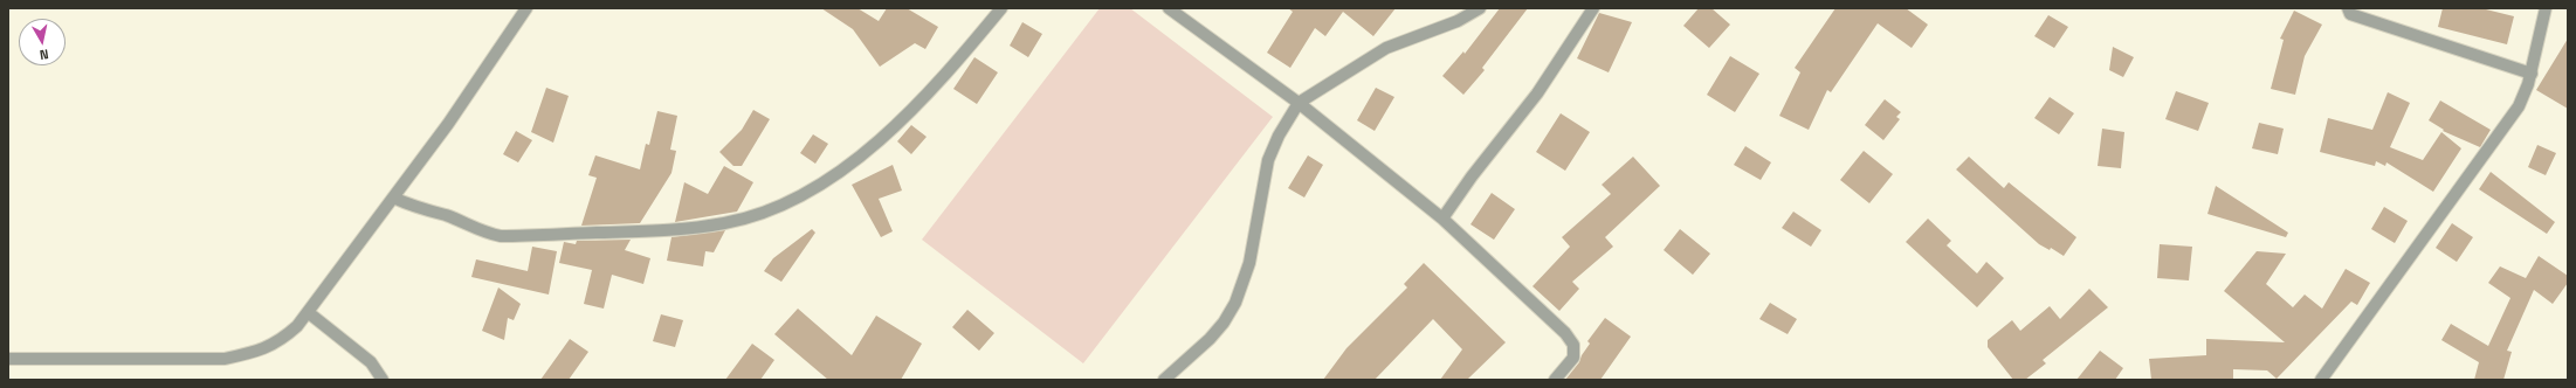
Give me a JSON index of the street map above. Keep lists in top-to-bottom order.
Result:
{
  "north": "bottom"
}
